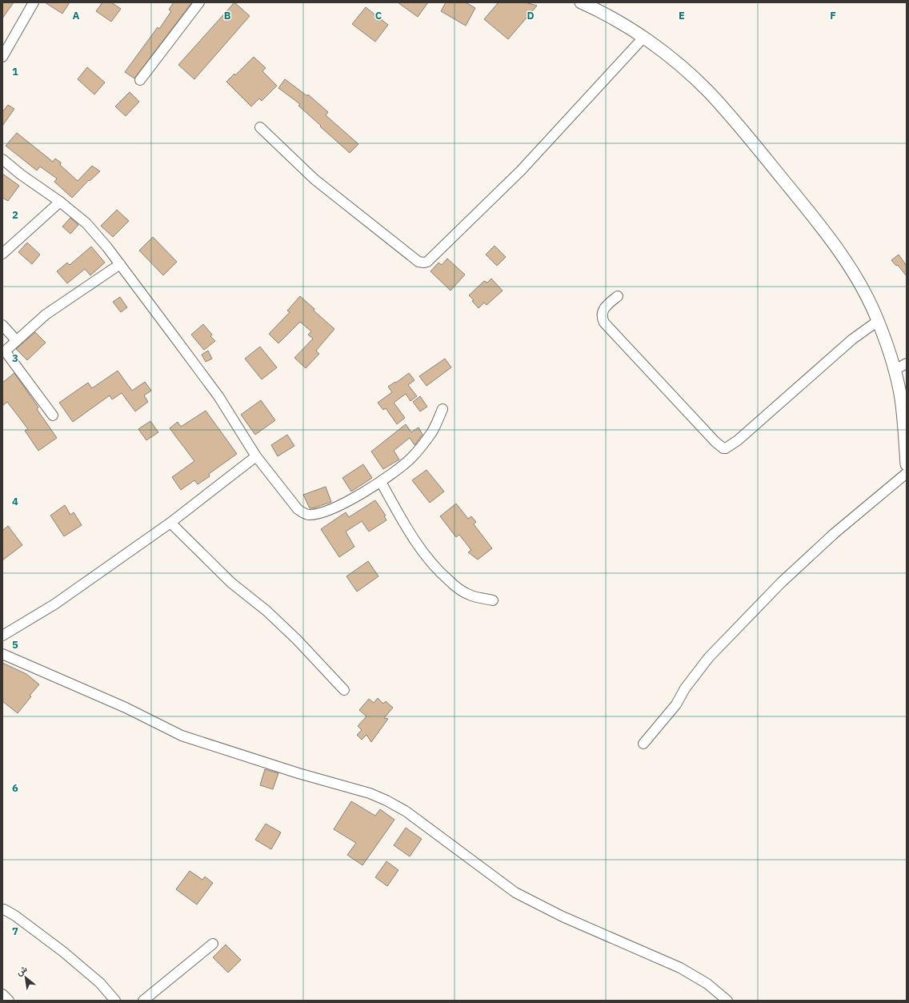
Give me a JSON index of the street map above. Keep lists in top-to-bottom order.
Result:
{
  "north": "top left",
  "grid": {
    "columns": [
      "A",
      "B",
      "C",
      "D",
      "E",
      "F"
    ],
    "rows": [
      "1",
      "2",
      "3",
      "4",
      "5",
      "6",
      "7"
    ]
  }
}
